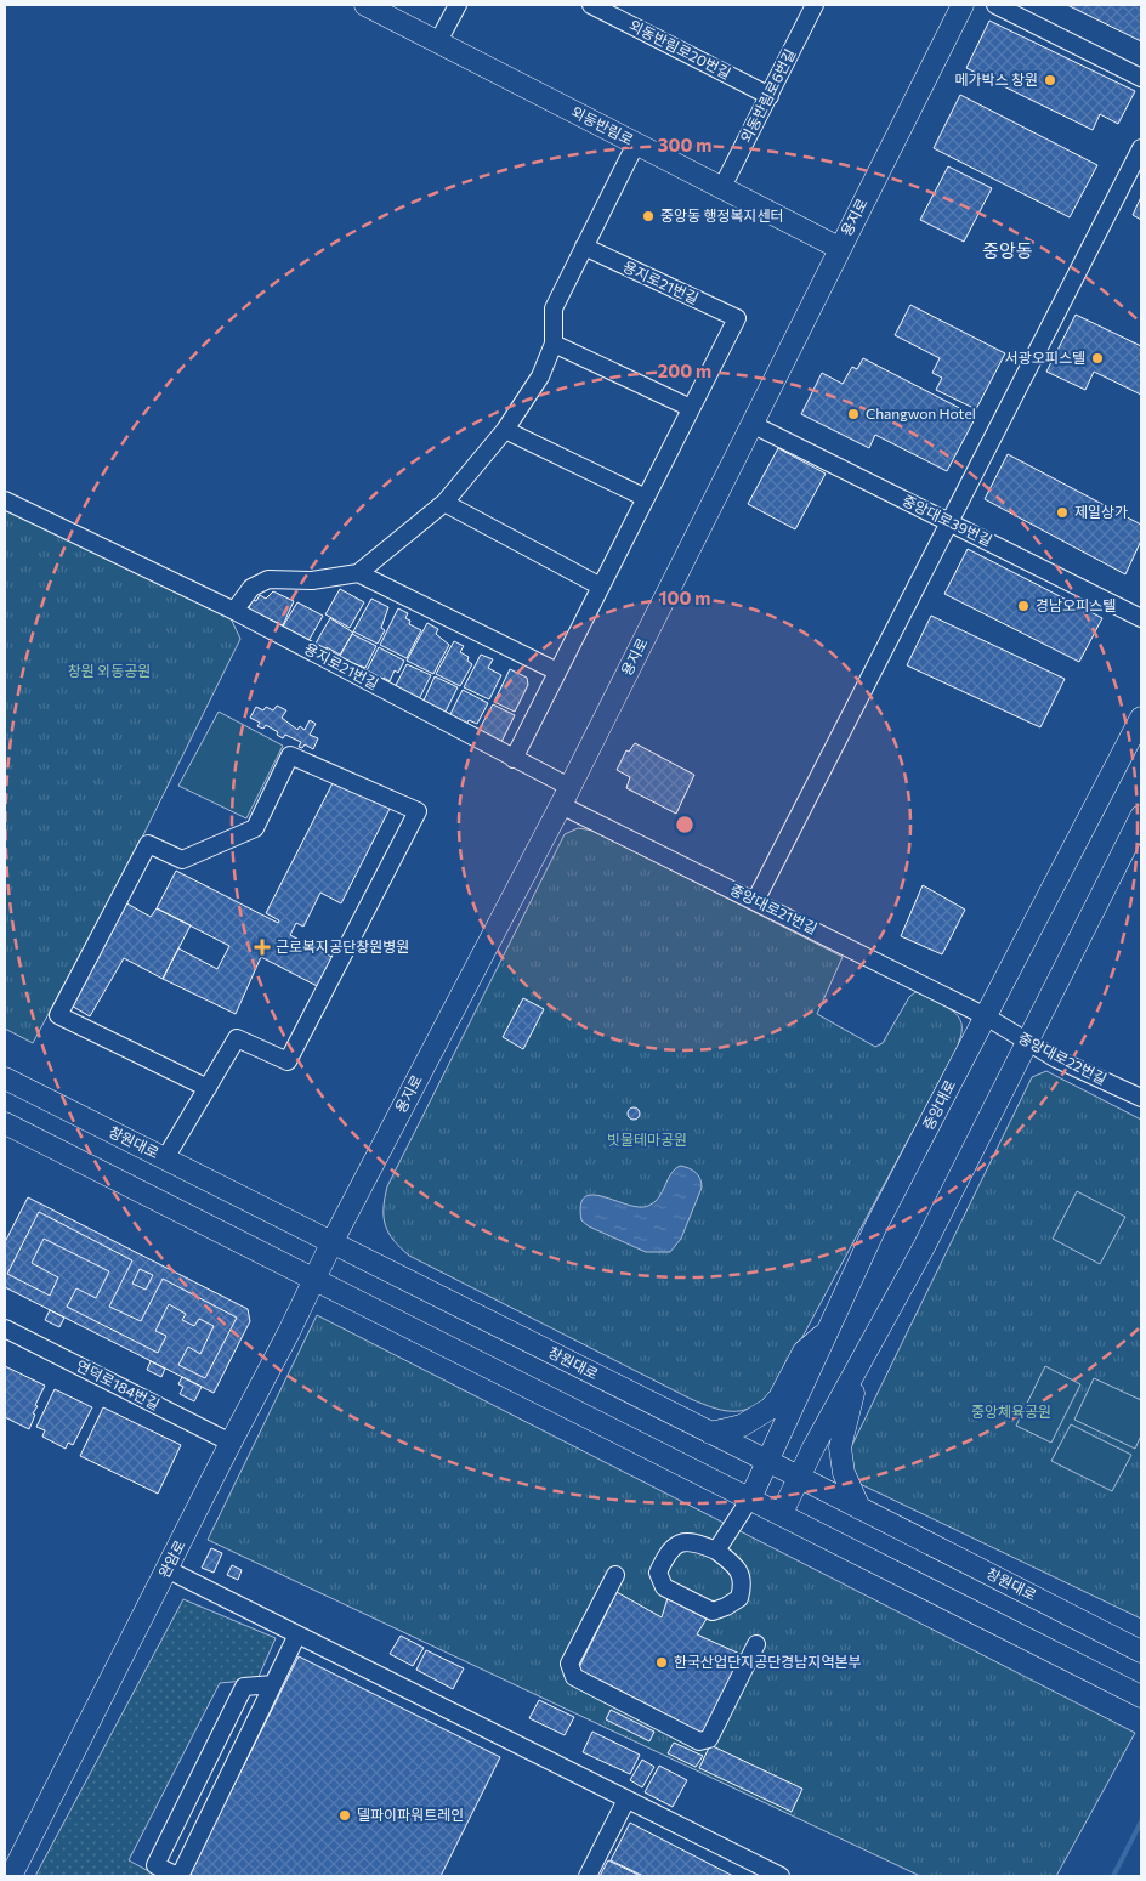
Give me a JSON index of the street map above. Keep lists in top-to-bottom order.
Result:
{
  "streets": {
    "main road": [
      "외동반림로",
      "용지로",
      "중앙대로",
      "창원대로",
      "완암로"
    ],
    "street": [
      "외동반림로20번길",
      "외동반림로6번길",
      "용지로21번길",
      "중앙대로39번길",
      "중앙대로21번길",
      "중앙대로22번길",
      "연덕로184번길"
    ]
  },
  "crossings": [
    ["외동반림로20번길", "외동반림로6번길"],
    ["외동반림로6번길", "외동반림로"],
    ["외동반림로", "용지로"],
    ["용지로", "용지로21번길"],
    ["용지로", "중앙대로39번길"],
    ["용지로", "중앙대로21번길"],
    ["용지로", "창원대로"],
    ["용지로", "완암로"],
    ["용지로21번길", "중앙대로21번길"],
    ["중앙대로21번길", "중앙대로22번길"],
    ["중앙대로21번길", "중앙대로"],
    ["중앙대로22번길", "중앙대로"],
    ["중앙대로", "창원대로"],
    ["창원대로", "완암로"],
    ["연덕로184번길", "완암로"]
  ],
  "districts": ["중앙동"],
  "parks": ["창원 외동공원", "빗물테마공원", "중앙체육공원"],
  "places": {
    "other": [
      "메가박스 창원",
      "중앙동 행정복지센터",
      "서광오피스텔",
      "Changwon Hotel",
      "제일상가",
      "경남오피스텔",
      "한국산업단지공단경남지역본부",
      "델파이파워트레인"
    ],
    "health": ["근로복지공단창원병원"]
  },
  "rings": ["300 m", "200 m", "100 m"]
}
